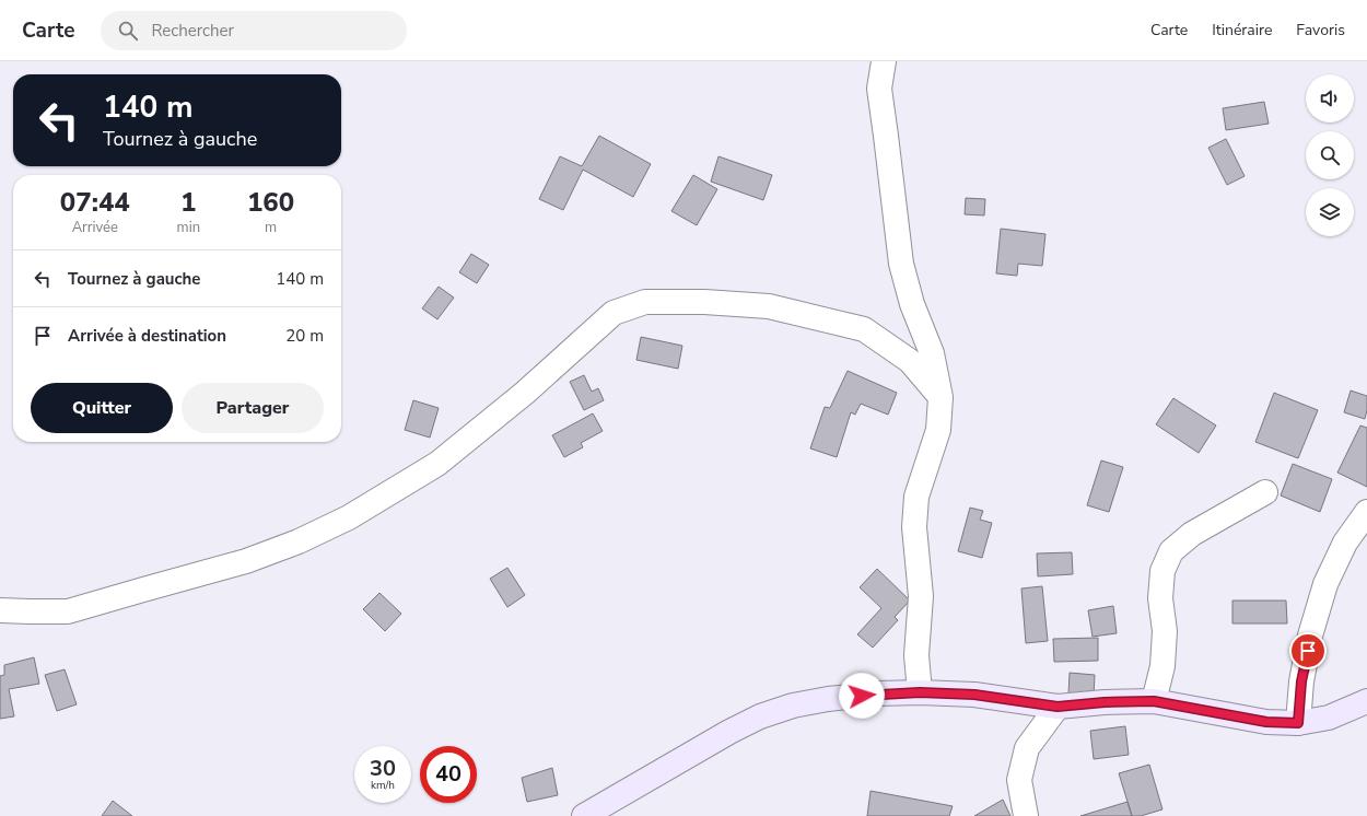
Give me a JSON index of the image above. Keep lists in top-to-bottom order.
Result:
{
  "page": {
    "header": "Carte",
    "search": "Rechercher",
    "nav": ["Carte", "Itinéraire", "Favoris"],
    "turn": ["140 m", "Tournez à gauche"],
    "eta": [
      "07:44",
      "Arrivée",
      "1",
      "min",
      "160",
      "m"
    ],
    "list": [
      {
        "name": "Tournez à gauche",
        "value": "140 m"
      },
      {
        "name": "Arrivée à destination",
        "value": "20 m"
      }
    ],
    "buttons": ["Quitter", "Partager"],
    "speed": "30 km/h",
    "limit": "40"
  }
}
